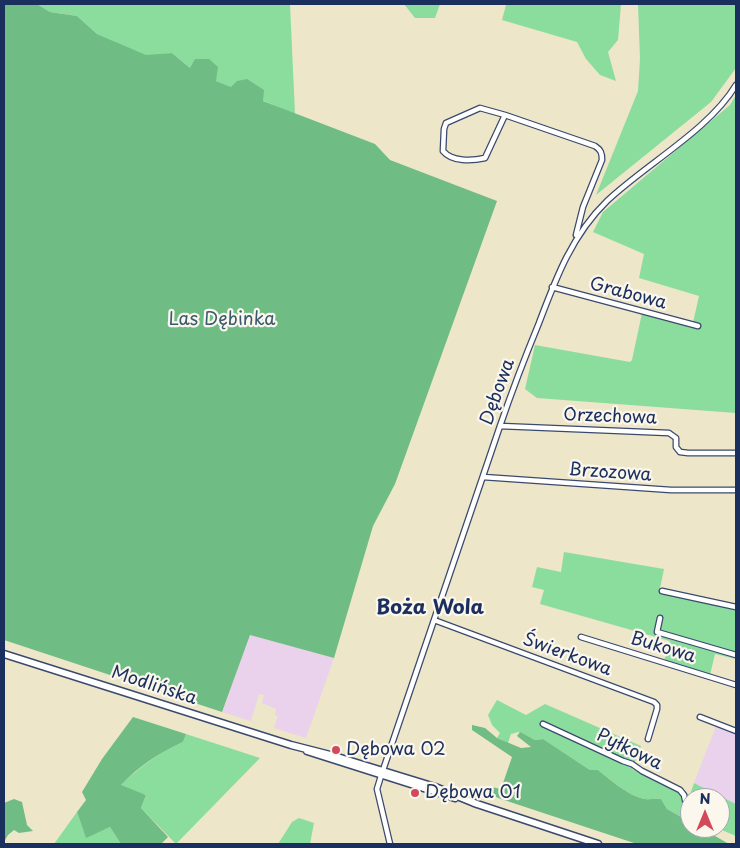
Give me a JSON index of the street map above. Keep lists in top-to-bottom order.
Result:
{
  "streets": {
    "main road": ["Modlińska"],
    "street": [
      "Grabowa",
      "Dębowa",
      "Orzechowa",
      "Brzozowa",
      "Bukowa",
      "Świerkowa",
      "Pyłkowa"
    ]
  },
  "crossings": [
    ["Grabowa", "Dębowa"],
    ["Dębowa", "Orzechowa"],
    ["Dębowa", "Brzozowa"],
    ["Dębowa", "Świerkowa"],
    ["Dębowa", "Modlińska"]
  ],
  "districts": ["Boża Wola"],
  "parks": ["Las Dębinka"],
  "places": ["Dębowa 02", "Dębowa 01"],
  "north": "top"
}
